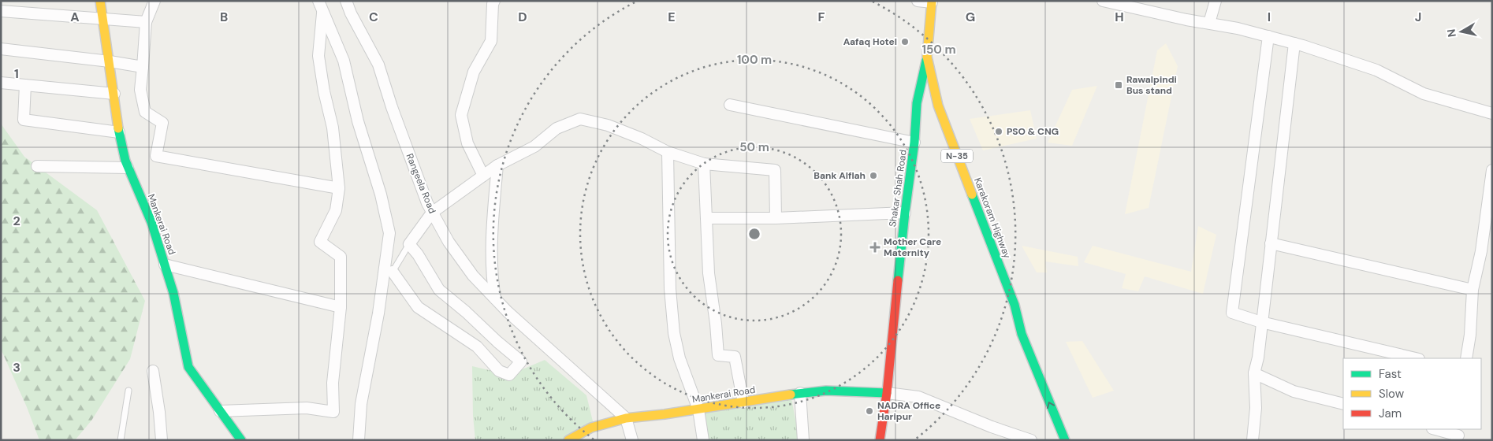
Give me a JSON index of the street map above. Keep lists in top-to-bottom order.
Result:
{
  "streets": {
    "main road": [
      "N-35",
      "Shakar Shah Road",
      "Karakoram Highway",
      "Mankerai Road"
    ],
    "street": ["Rangeela Road"]
  },
  "crossings": [
    ["Rangeela Road", "Mankerai Road"],
    ["Shakar Shah Road", "Karakoram Highway"],
    ["Shakar Shah Road", "Mankerai Road"]
  ],
  "places": {
    "other": [
      "Aafaq Hotel",
      "PSO & CNG",
      "Bank Alflah",
      "NADRA Office Haripur"
    ],
    "transit": ["Rawalpindi Bus stand"],
    "health": ["Mother Care Maternity"]
  },
  "legend": ["Fast", "Slow", "Jam"],
  "north": "left",
  "grid": {
    "columns": [
      "A",
      "B",
      "C",
      "D",
      "E",
      "F",
      "G",
      "H",
      "I",
      "J"
    ],
    "rows": ["1", "2", "3"]
  },
  "rings": ["150 m", "100 m", "50 m"]
}
